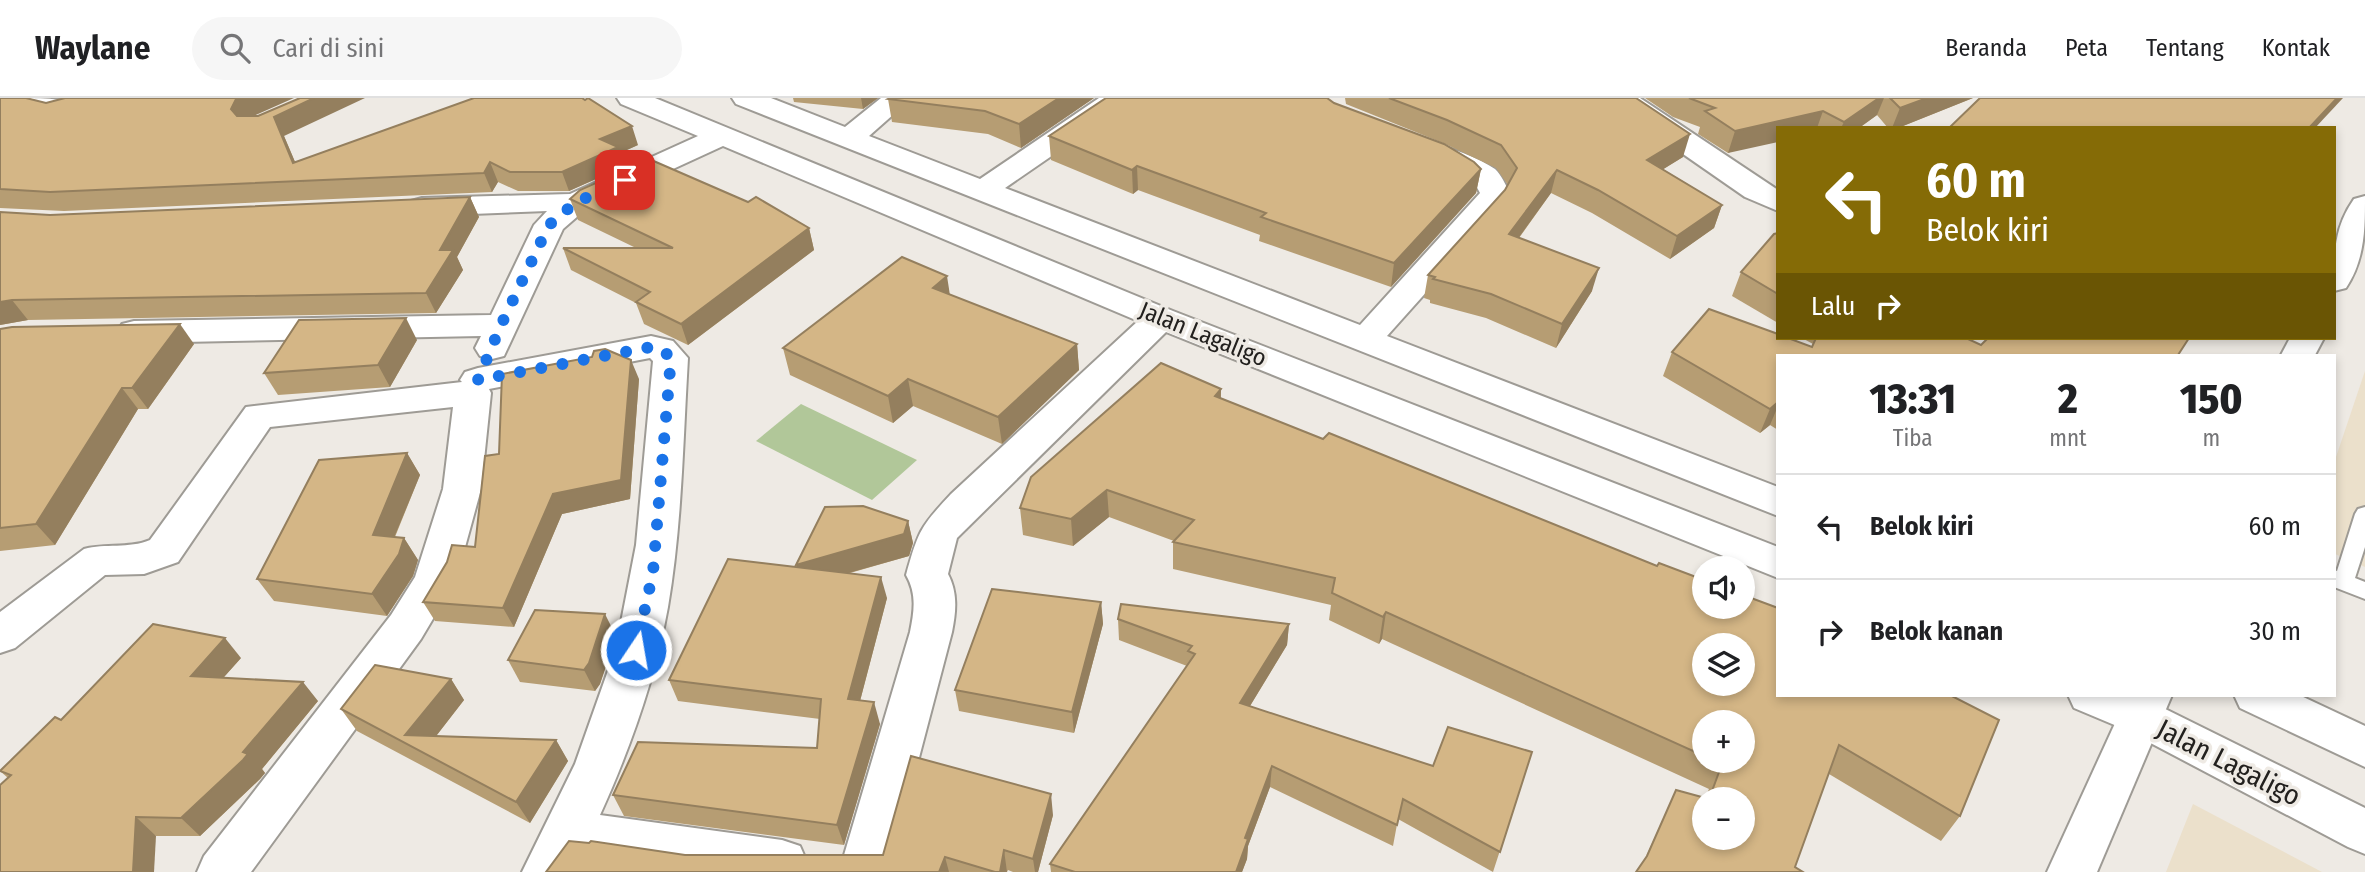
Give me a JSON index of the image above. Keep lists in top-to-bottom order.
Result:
{
  "streets": {
    "street": ["Jalan Lagaligo"]
  },
  "page": {
    "header": "Waylane",
    "search": "Cari di sini",
    "nav": [
      "Beranda",
      "Peta",
      "Tentang",
      "Kontak"
    ],
    "turn": ["60 m", "Belok kiri"],
    "then": "Lalu",
    "eta": [
      "13:31",
      "Tiba",
      "2",
      "mnt",
      "150",
      "m"
    ],
    "list": [
      {
        "name": "Belok kiri",
        "value": "60 m"
      },
      {
        "name": "Belok kanan",
        "value": "30 m"
      }
    ],
    "map_buttons": ["+", "−"]
  }
}
